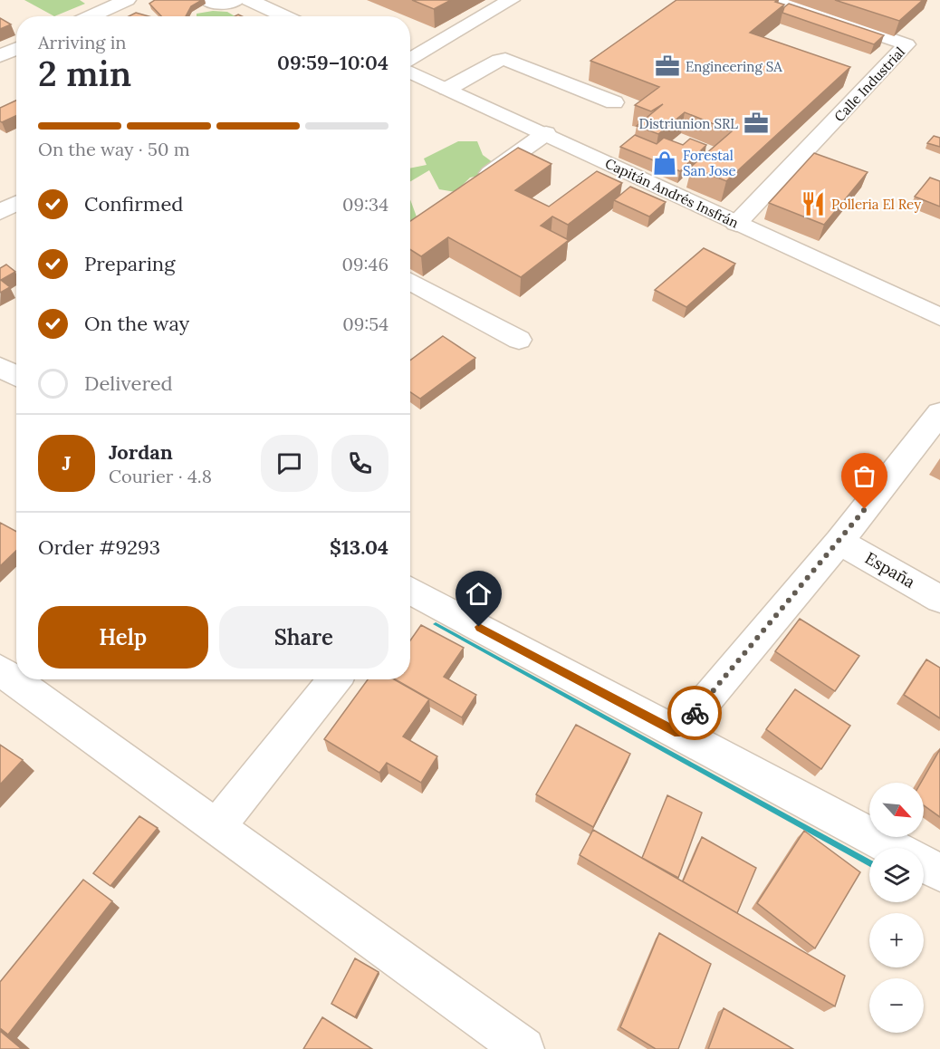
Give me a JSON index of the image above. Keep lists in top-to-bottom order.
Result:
{
  "streets": {
    "street": ["Calle Industrial", "Capitán Andrés Insfrán", "España"]
  },
  "crossings": [
    ["Calle Industrial", "Capitán Andrés Insfrán"]
  ],
  "places": {
    "office": ["Engineering SA", "Distriunion SRL"],
    "shop": ["Forestal San Jose"],
    "restaurant": ["Polleria El Rey"]
  },
  "north": "bottom right",
  "page": {
    "heading": ["2 min", "Arriving in", "09:59–10:04"],
    "panel": [
      "Jordan",
      "Courier · 4.8",
      "Order #9293",
      "$13.04"
    ],
    "bar": "On the way · 50 m",
    "list": [
      ["Confirmed", "09:34"],
      ["Preparing", "09:46"],
      ["On the way", "09:54"],
      "Delivered"
    ],
    "round": "J",
    "buttons": ["Help", "Share"],
    "map_buttons": ["+", "−"]
  }
}
